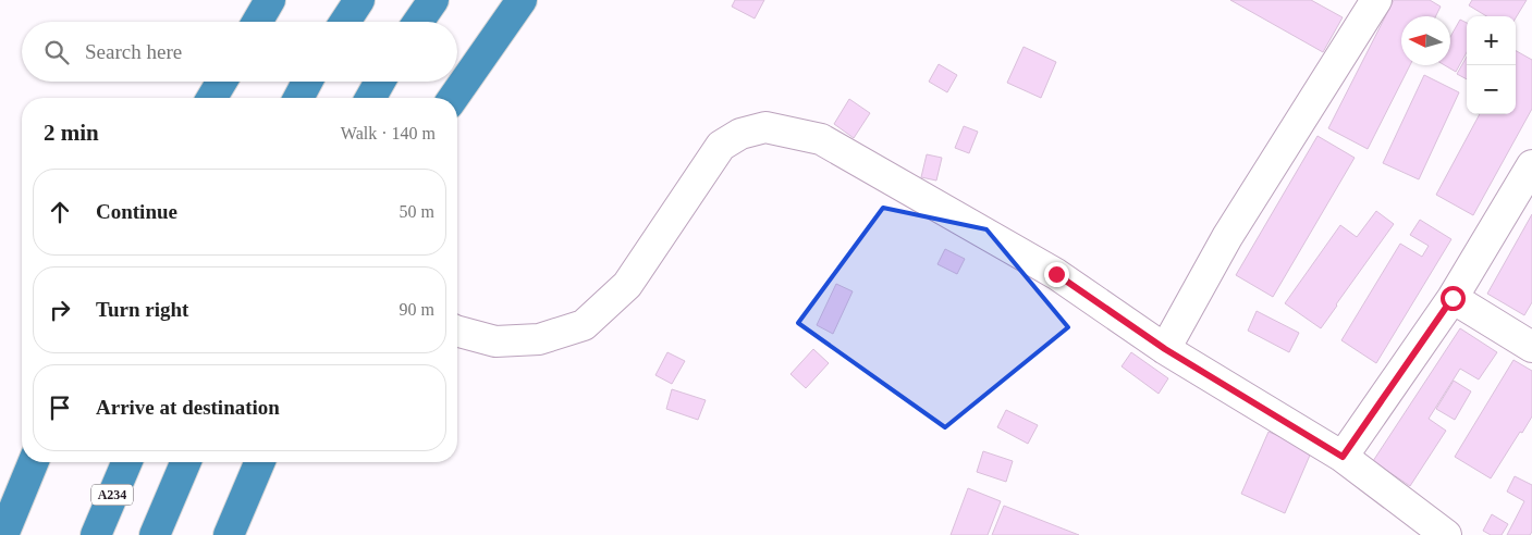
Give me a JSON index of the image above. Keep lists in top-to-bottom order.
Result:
{
  "streets": {
    "highway": ["A234"]
  },
  "north": "left",
  "page": {
    "map_buttons": ["+", "−"],
    "search": "Search here",
    "heading": ["2 min", "Walk · 140 m"],
    "list": [
      ["Continue", "50 m"],
      ["Turn right", "90 m"],
      "Arrive at destination"
    ]
  }
}
